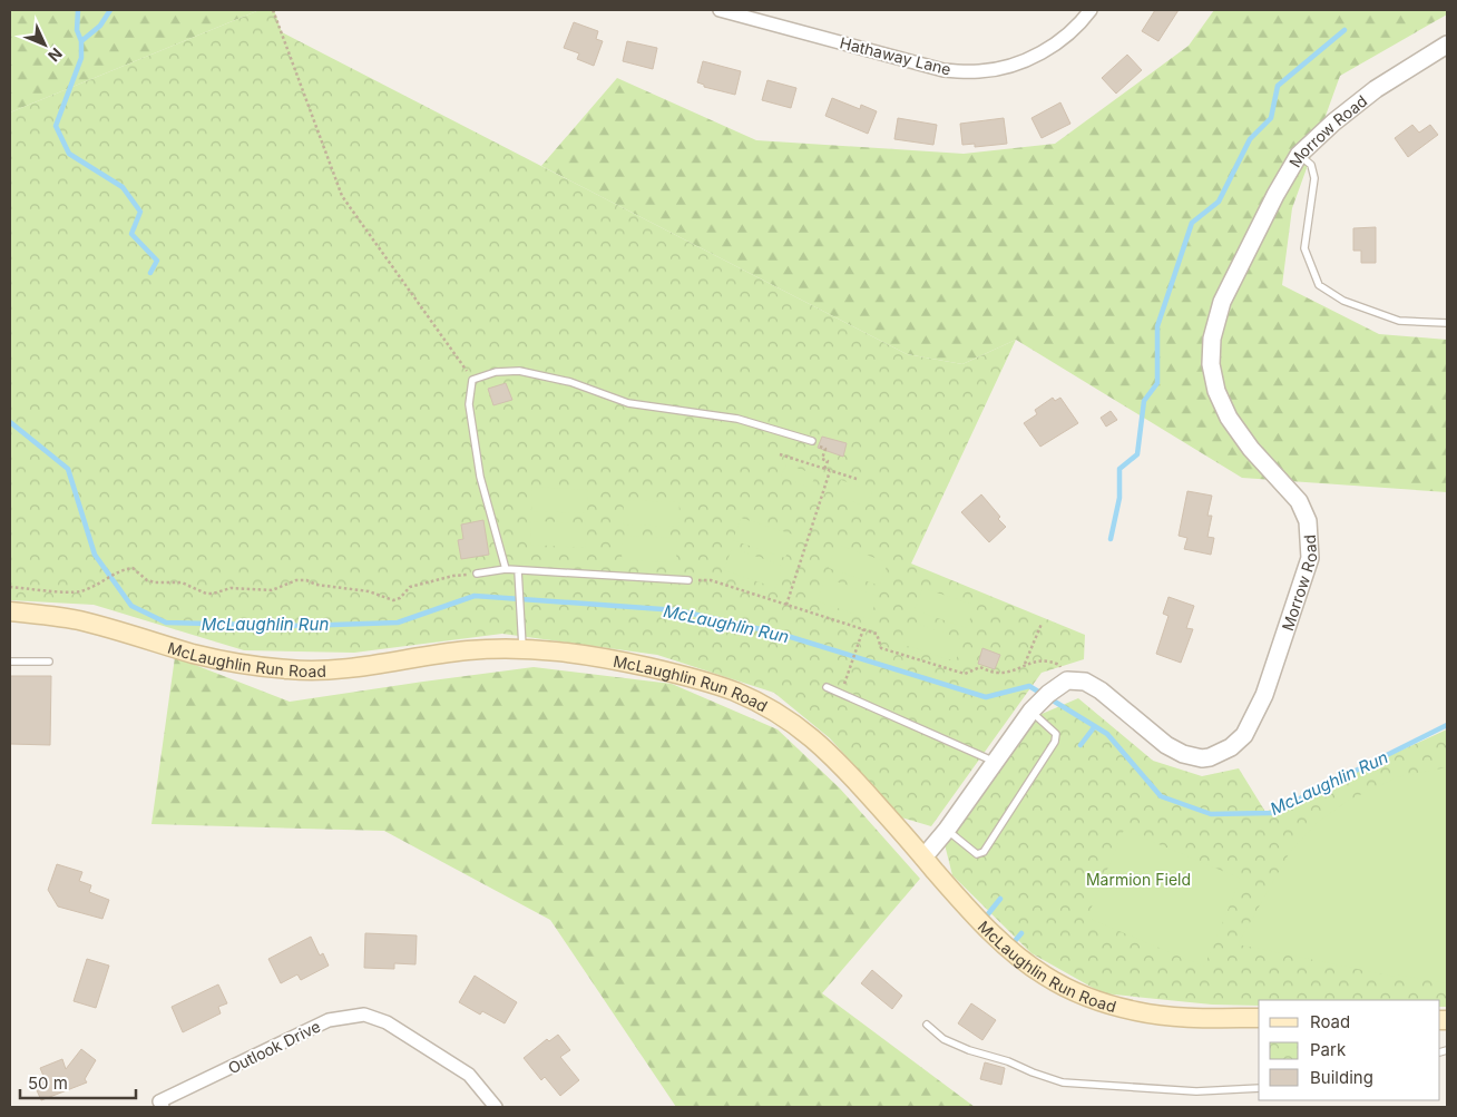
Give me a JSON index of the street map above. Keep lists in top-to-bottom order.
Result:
{
  "streets": {
    "main road": ["McLaughlin Run Road"],
    "street": ["Hathaway Lane", "Morrow Road", "Outlook Drive"]
  },
  "water": ["McLaughlin Run"],
  "parks": ["Marmion Field"],
  "legend": ["Road", "Park", "Building"],
  "scale_bar": "50 m",
  "north": "bottom right"
}
